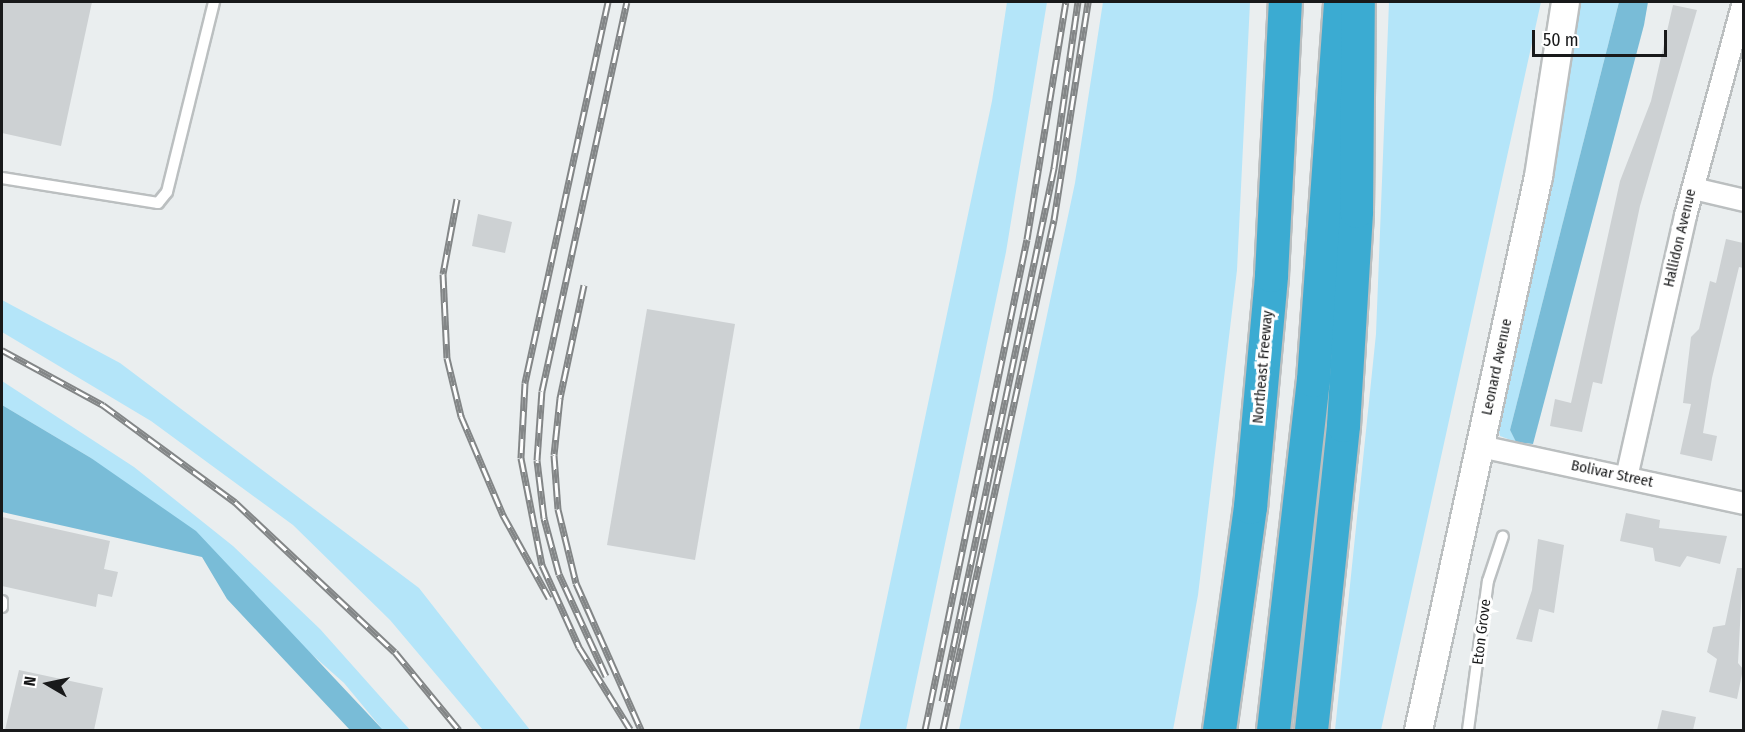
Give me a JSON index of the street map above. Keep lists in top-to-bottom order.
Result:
{
  "streets": {
    "highway": ["Northeast Freeway"],
    "street": ["Hallidon Avenue", "Leonard Avenue", "Bolivar Street"],
    "lane": ["Eton Grove"]
  },
  "crossings": [
    ["Hallidon Avenue", "Bolivar Street"],
    ["Leonard Avenue", "Bolivar Street"]
  ],
  "scale_bar": "50 m",
  "north": "left"
}
